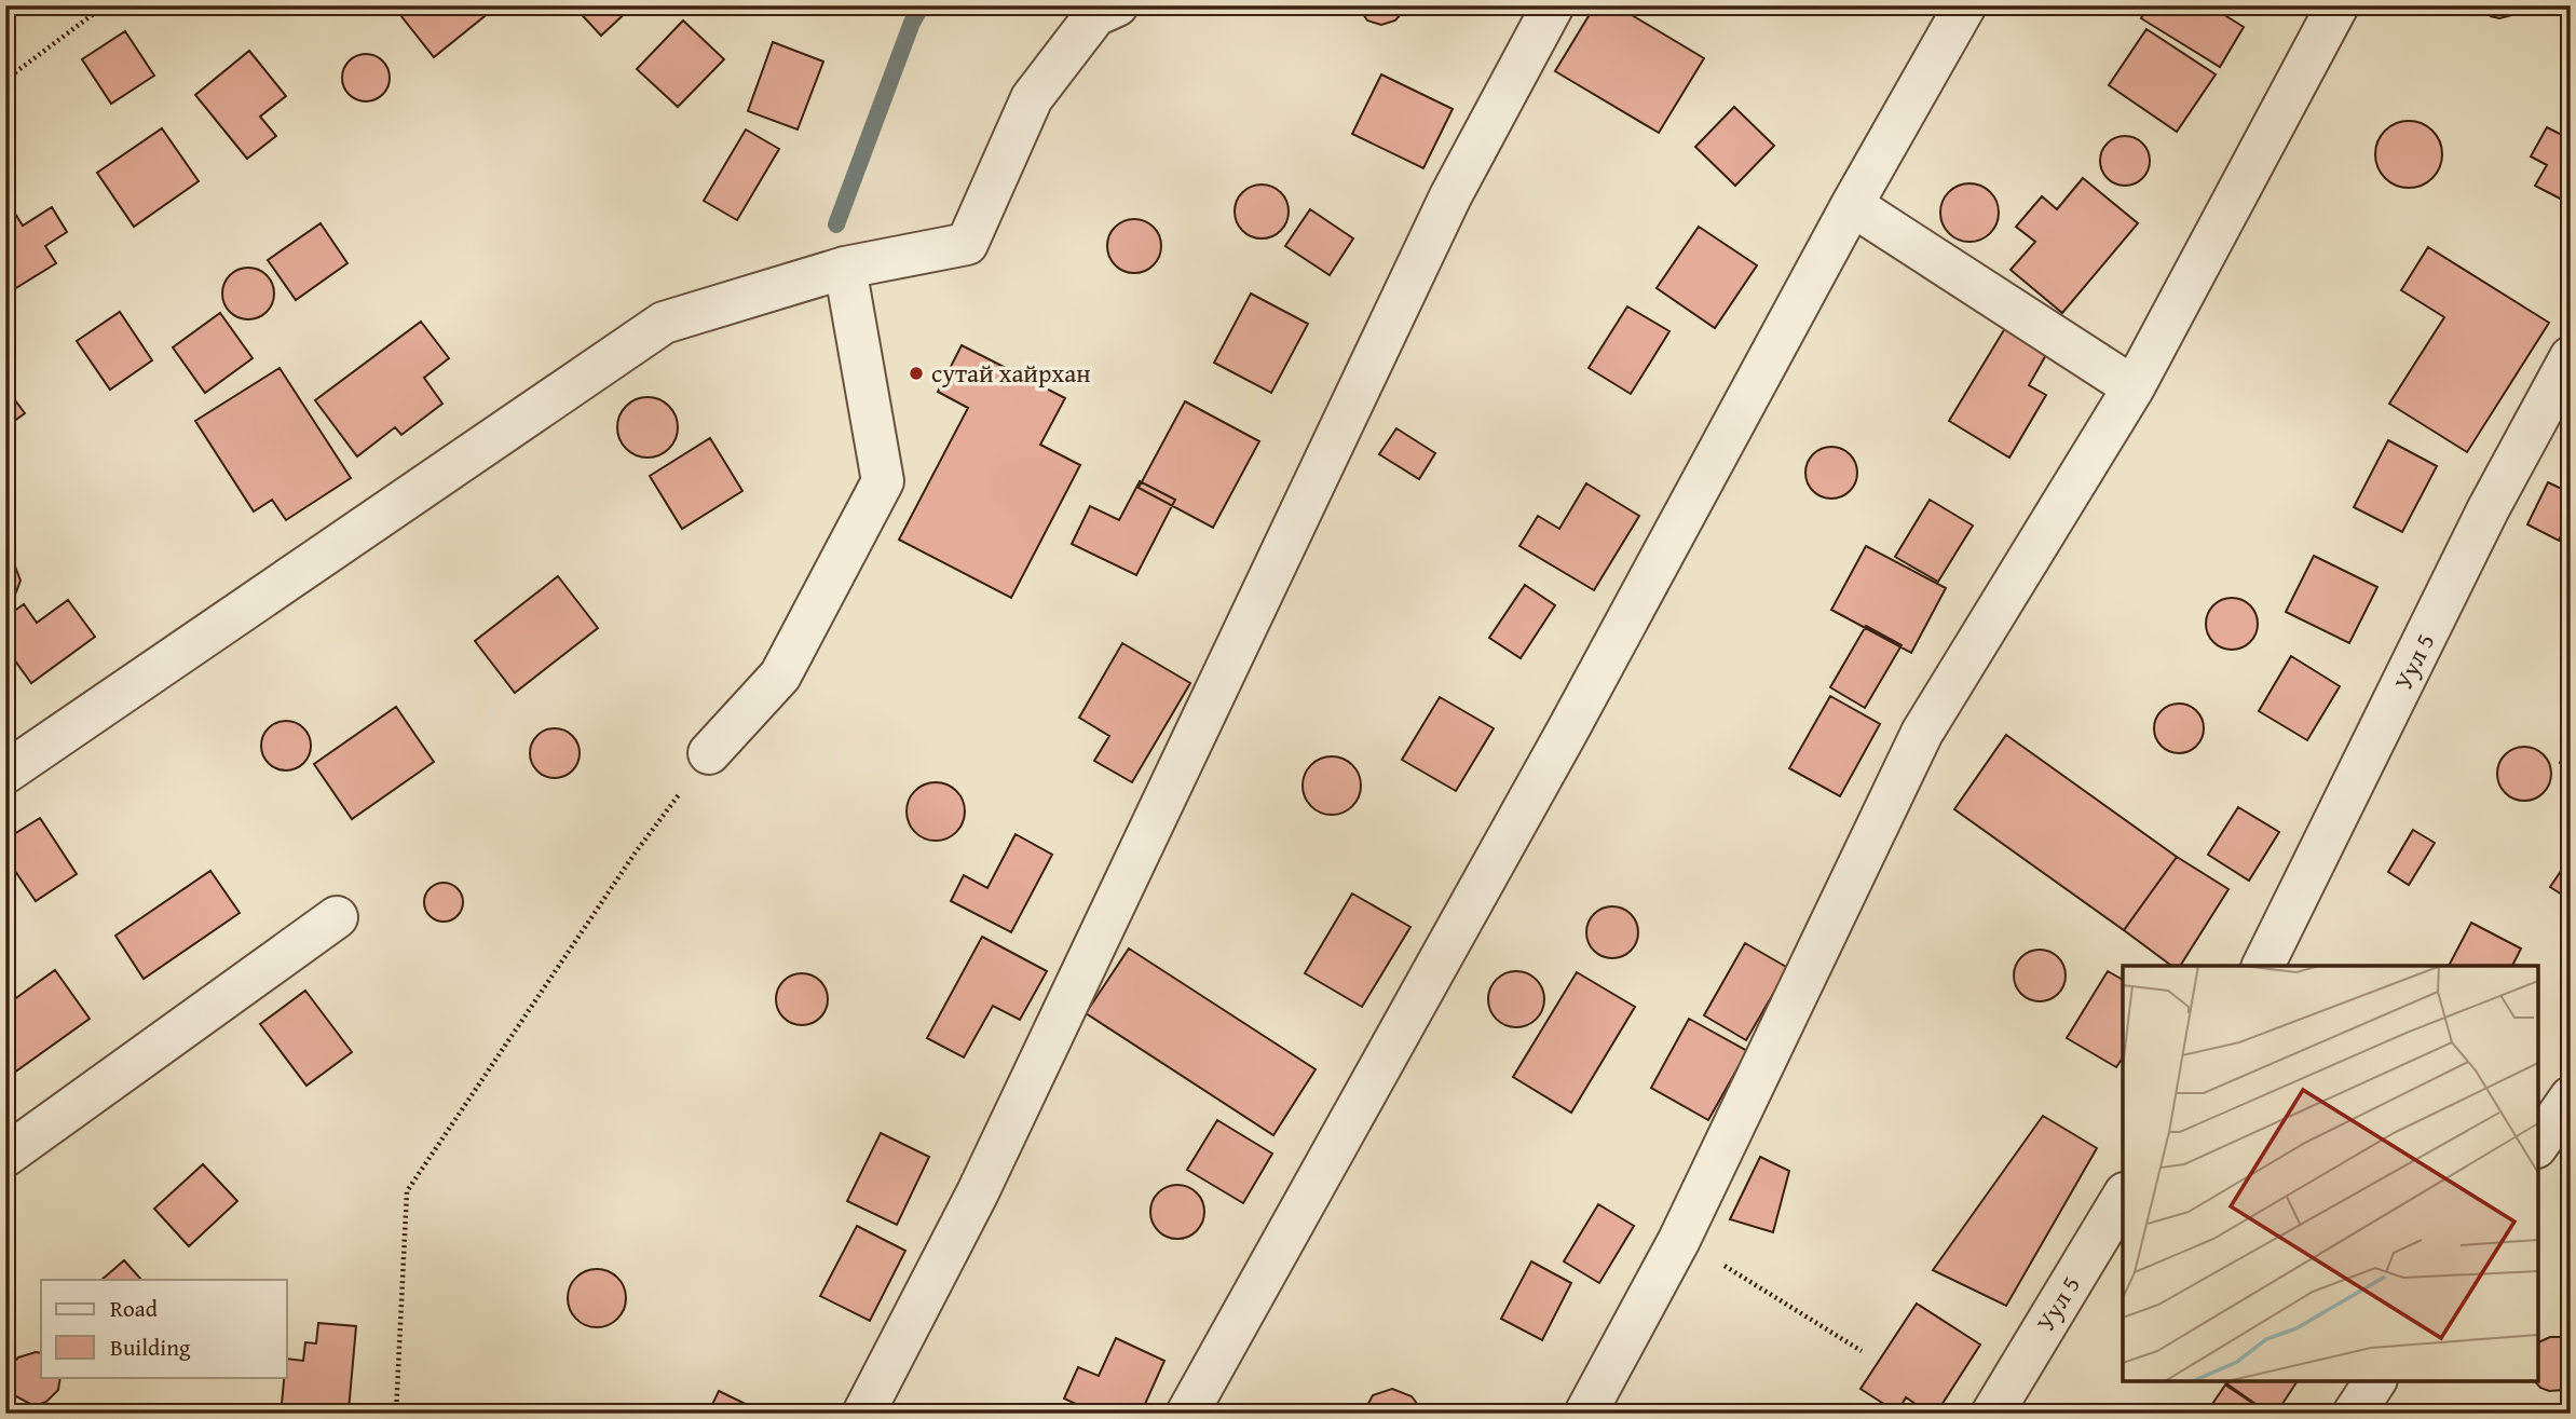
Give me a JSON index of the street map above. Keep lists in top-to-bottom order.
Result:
{
  "streets": {
    "street": ["Уул 5"]
  },
  "places": ["сутай хайрхан"],
  "legend": ["Road", "Building"]
}
